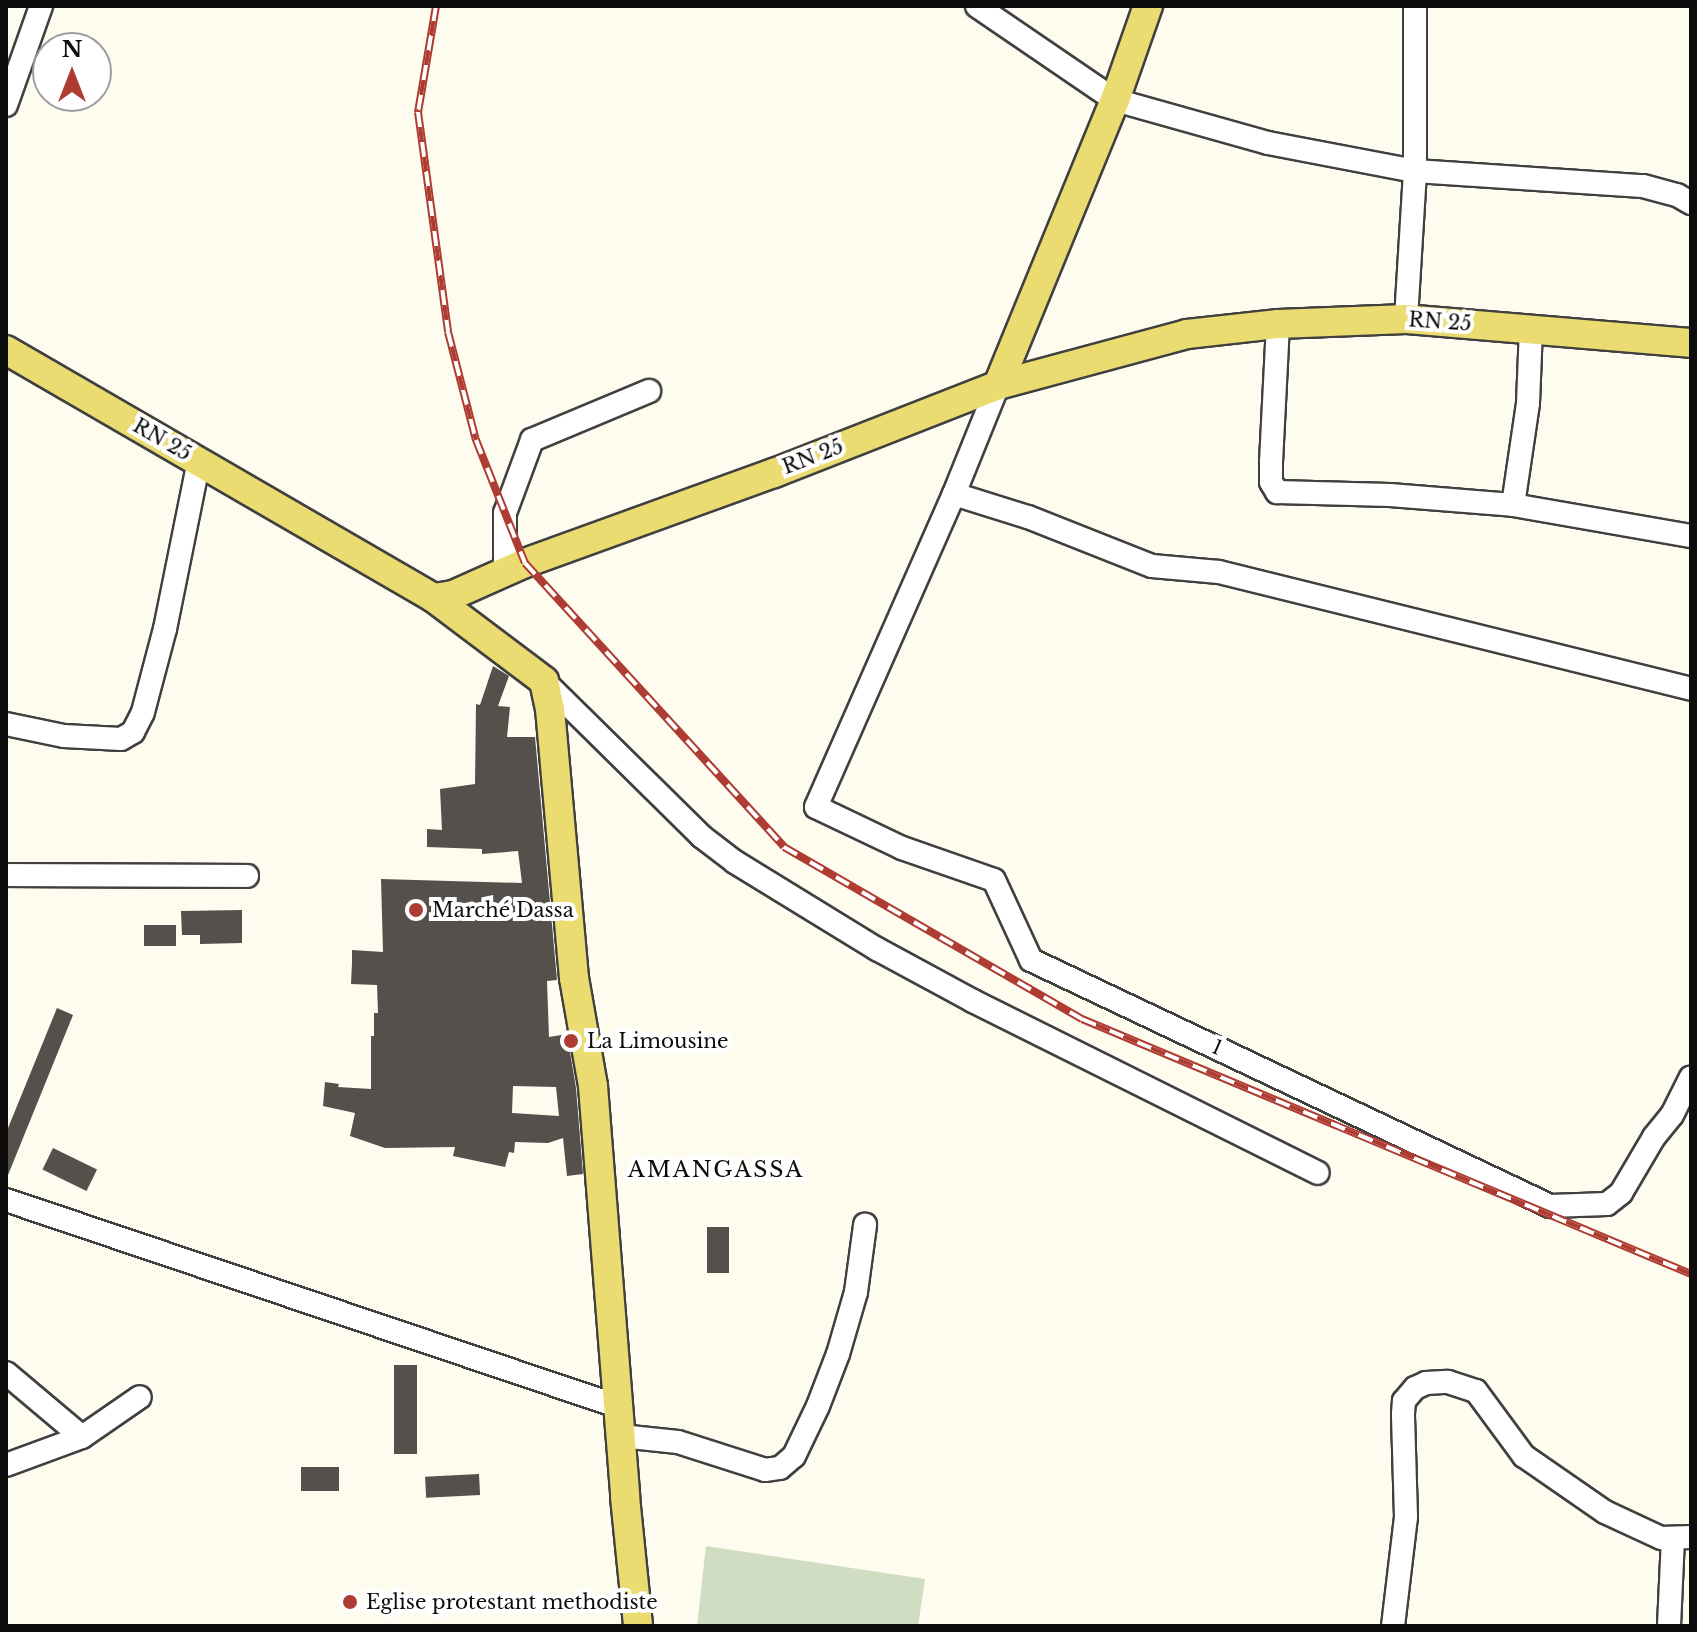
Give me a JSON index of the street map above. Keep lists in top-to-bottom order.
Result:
{
  "streets": {
    "main road": ["RN 25"],
    "street": ["1"]
  },
  "districts": ["AMANGASSA"],
  "places": ["Marché Dassa", "La Limousine", "Eglise protestant methodiste"],
  "north": "top"
}
